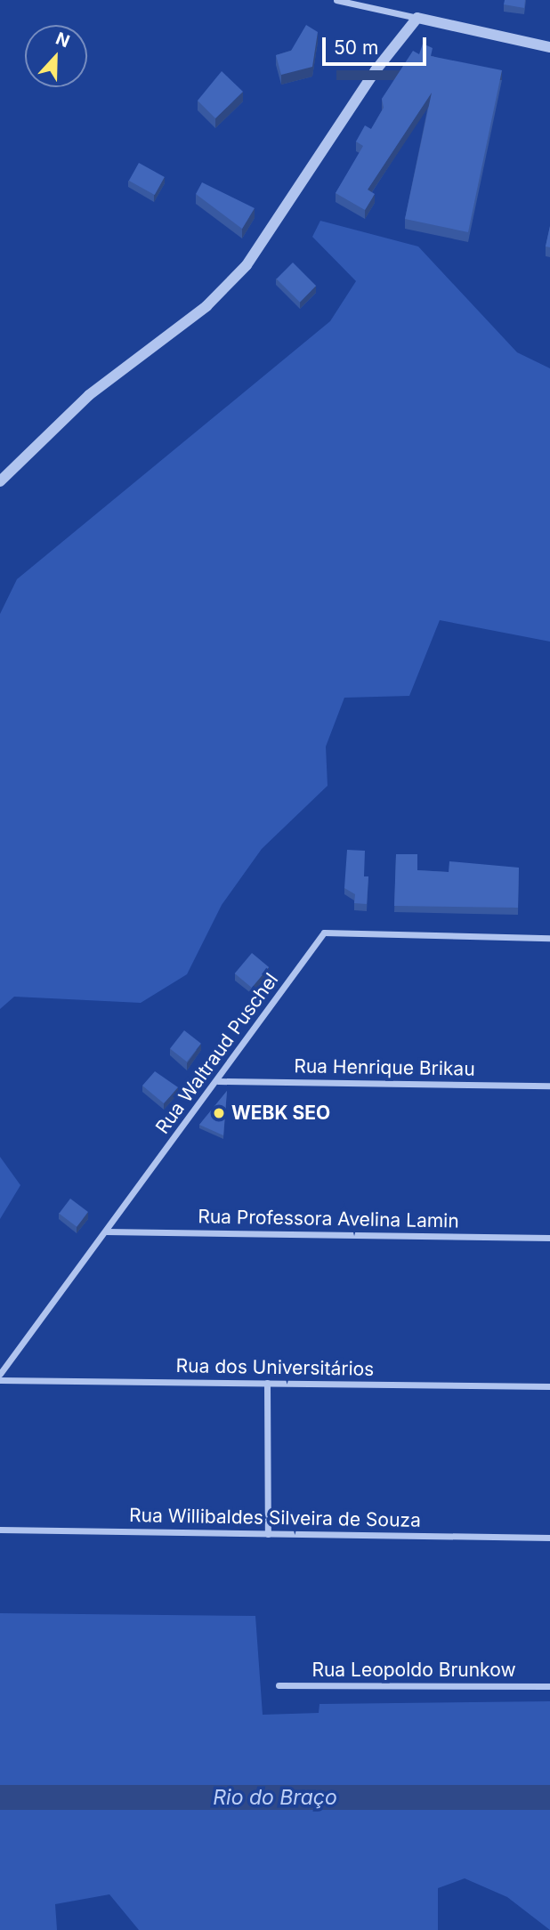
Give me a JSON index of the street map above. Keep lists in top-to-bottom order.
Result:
{
  "streets": {
    "street": [
      "Rua Waltraud Puschel",
      "Rua Henrique Brikau",
      "Rua Professora Avelina Lamin",
      "Rua dos Universitários",
      "Rua Willibaldes Silveira de Souza",
      "Rua Leopoldo Brunkow"
    ]
  },
  "crossings": [
    ["Rua Waltraud Puschel", "Rua Henrique Brikau"],
    ["Rua Waltraud Puschel", "Rua Professora Avelina Lamin"]
  ],
  "water": ["Rio do Braço"],
  "places": ["WEBK SEO"],
  "scale_bar": "50 m",
  "north": "top"
}
